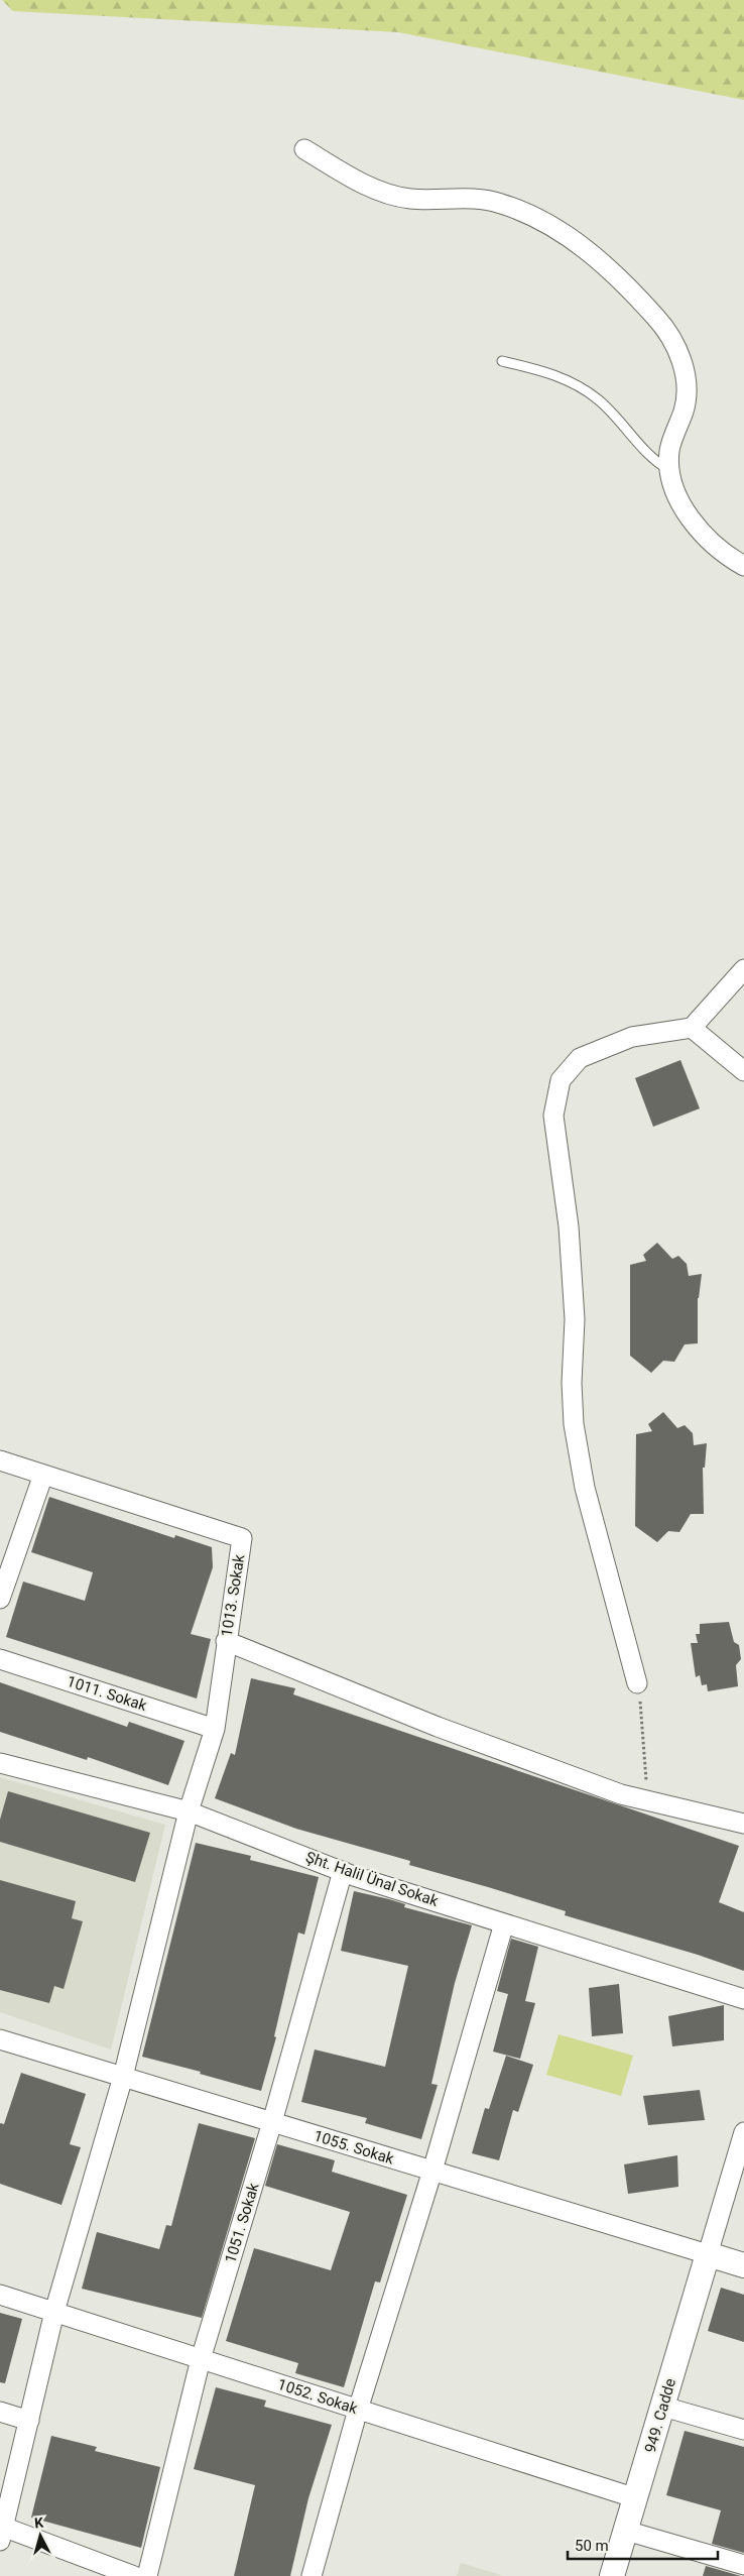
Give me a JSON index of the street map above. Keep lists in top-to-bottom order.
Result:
{
  "streets": {
    "street": [
      "1013. Sokak",
      "1011. Sokak",
      "Şht. Halil Ünal Sokak",
      "1055. Sokak",
      "1051. Sokak",
      "1052. Sokak",
      "949. Cadde"
    ]
  },
  "crossings": [
    ["1013. Sokak", "1011. Sokak"],
    ["1013. Sokak", "Şht. Halil Ünal Sokak"],
    ["1013. Sokak", "1055. Sokak"],
    ["1013. Sokak", "1052. Sokak"],
    ["Şht. Halil Ünal Sokak", "1051. Sokak"],
    ["1055. Sokak", "1051. Sokak"],
    ["1055. Sokak", "949. Cadde"],
    ["1051. Sokak", "1052. Sokak"],
    ["1052. Sokak", "949. Cadde"]
  ],
  "scale_bar": "50 m",
  "north": "top"
}
